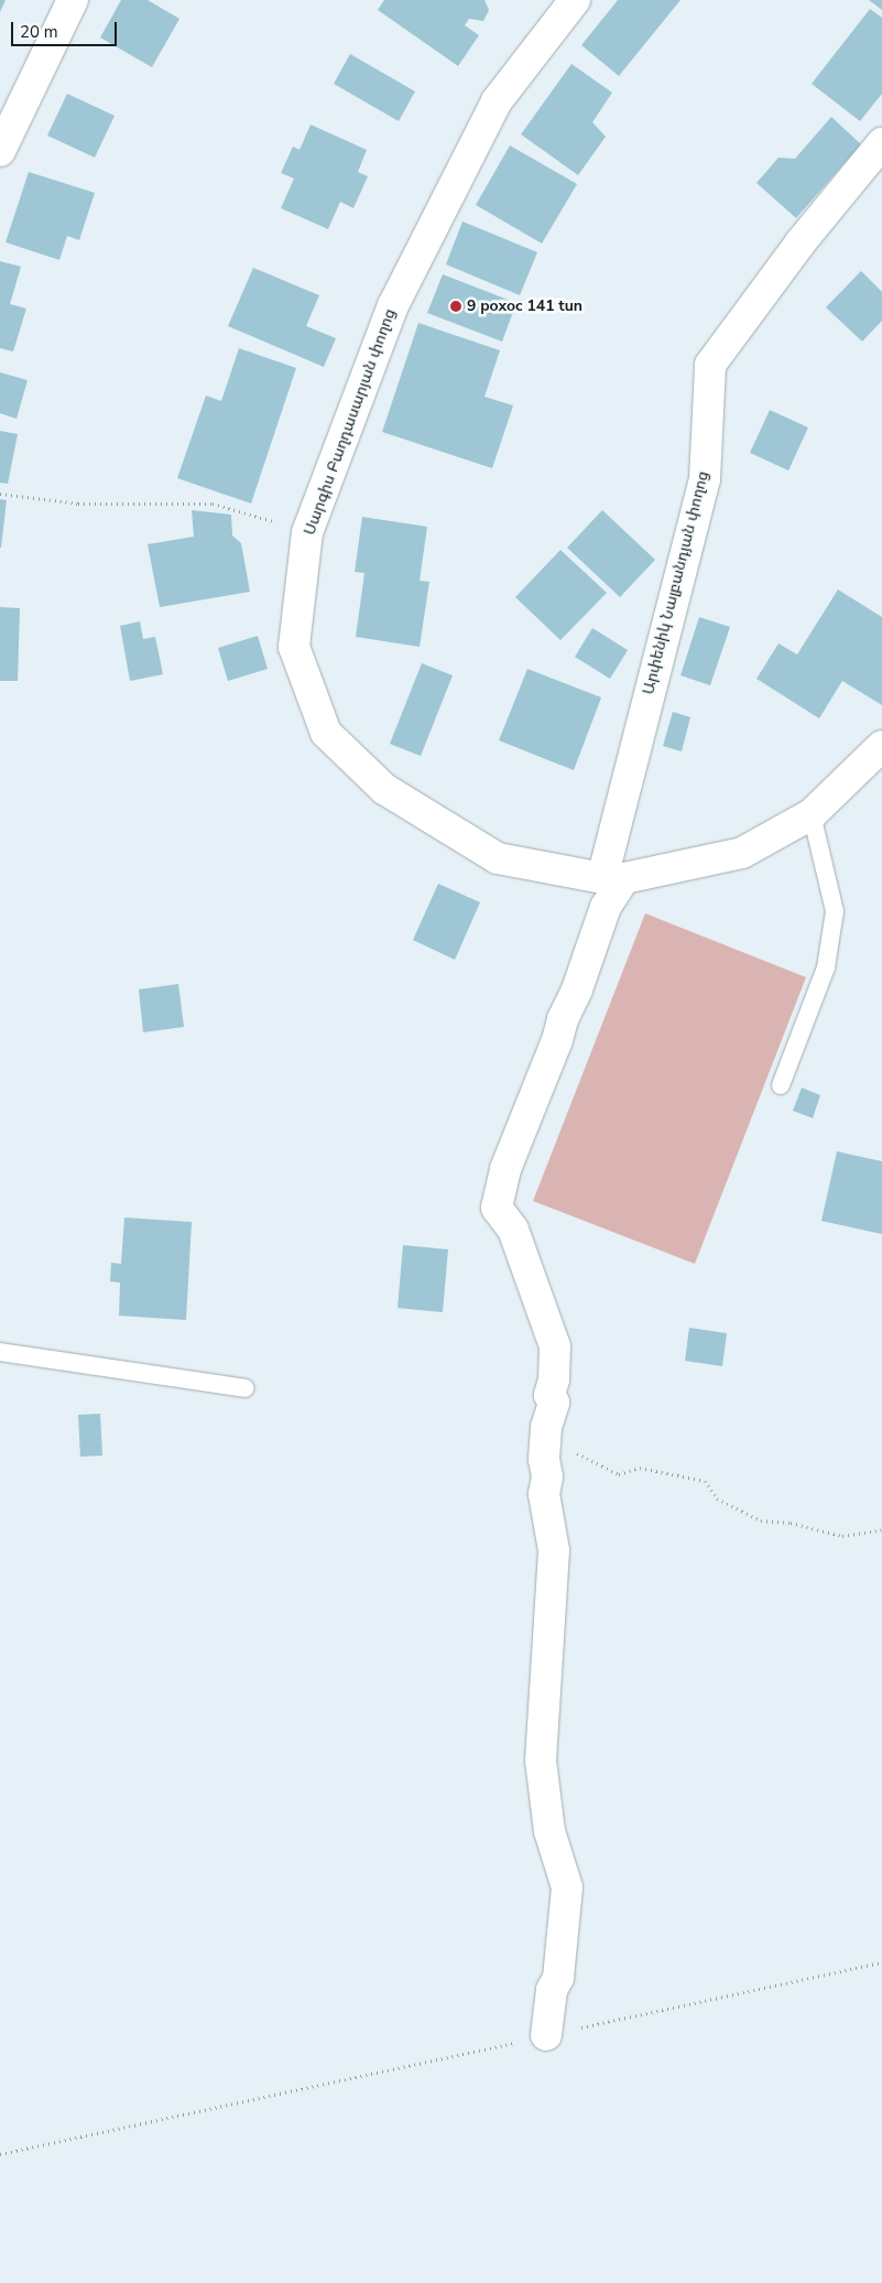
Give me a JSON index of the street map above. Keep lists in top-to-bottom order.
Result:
{
  "streets": {
    "street": ["Սարգիս Բաղդասարյան փողոց", "Արփենիկ Նալբանդյան փողոց"]
  },
  "crossings": [
    ["Սարգիս Բաղդասարյան փողոց", "Արփենիկ Նալբանդյան փողոց"]
  ],
  "places": ["9 poxoc 141 tun"],
  "scale_bar": "20 m"
}
